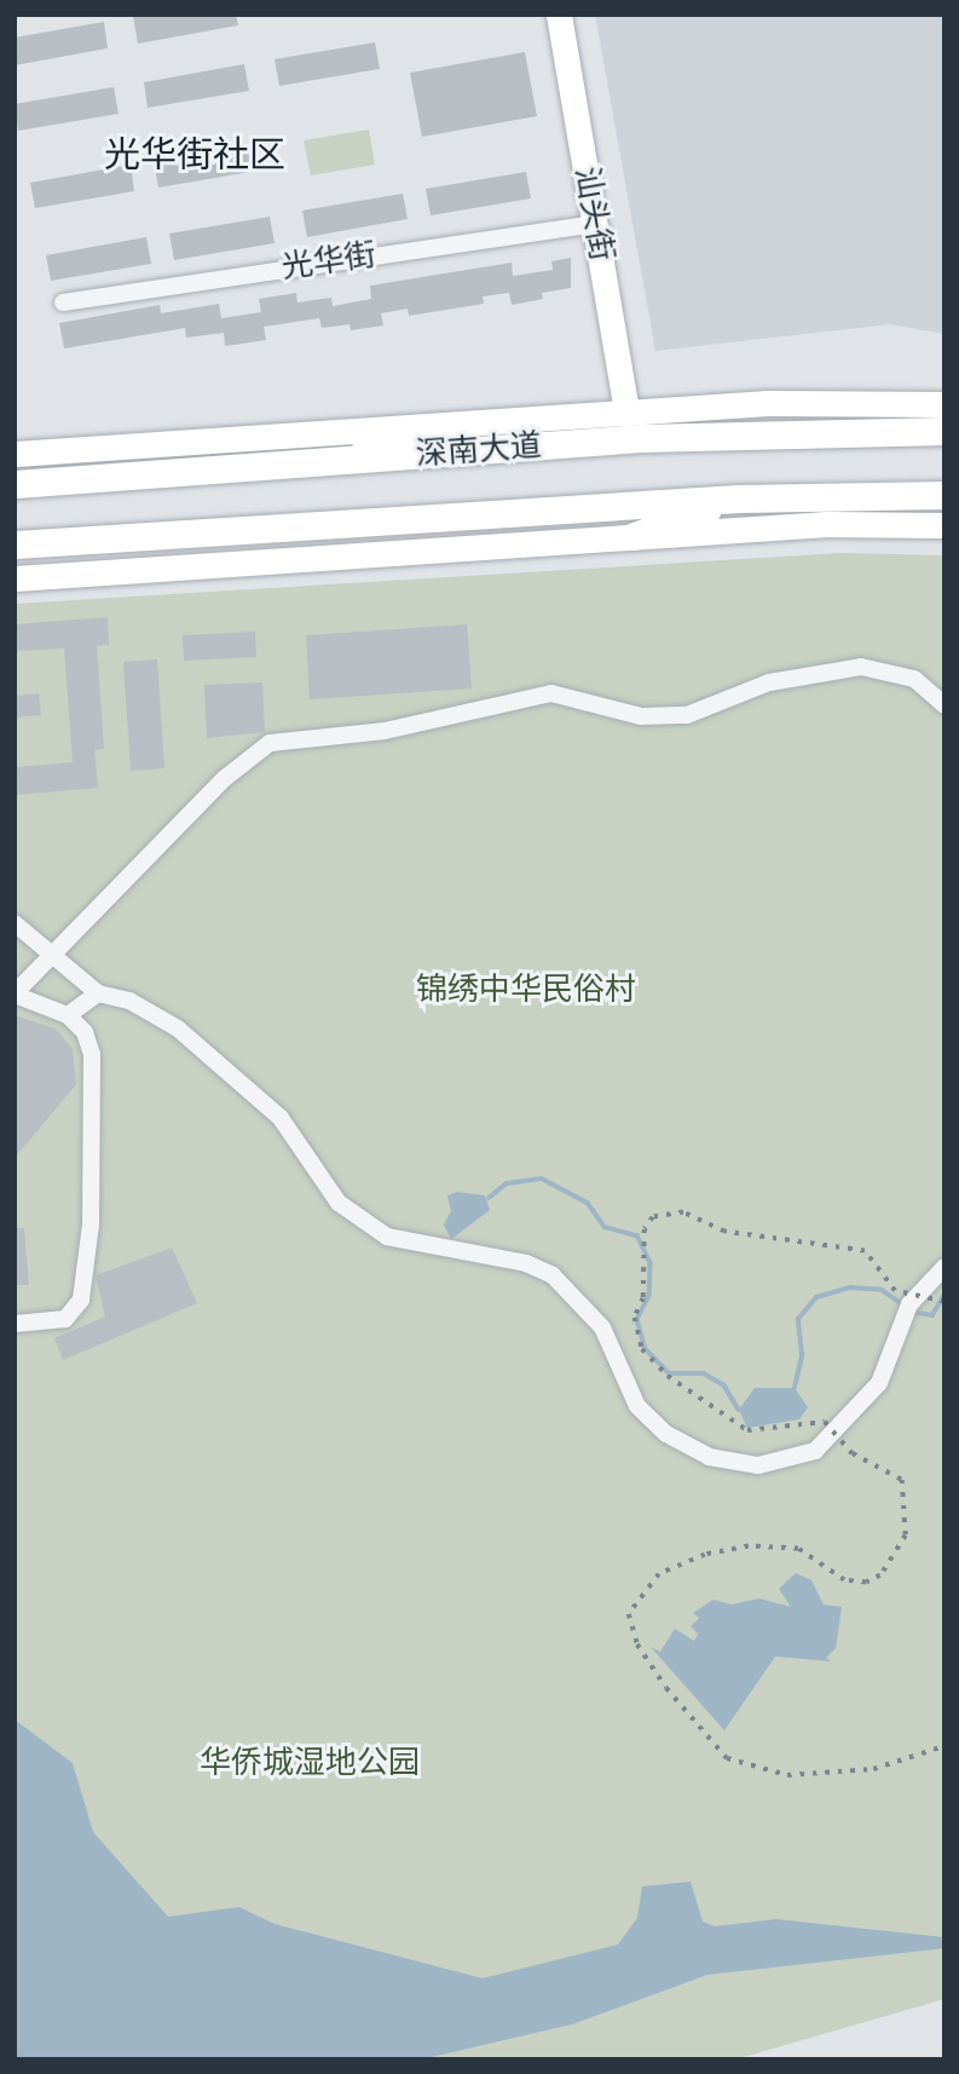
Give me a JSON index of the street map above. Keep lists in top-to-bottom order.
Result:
{
  "streets": {
    "main road": ["汕头街", "深南大道"],
    "street": ["光华街"]
  },
  "crossings": [
    ["汕头街", "光华街"]
  ],
  "districts": ["光华街社区"],
  "parks": ["锦绣中华民俗村", "华侨城湿地公园"]
}
